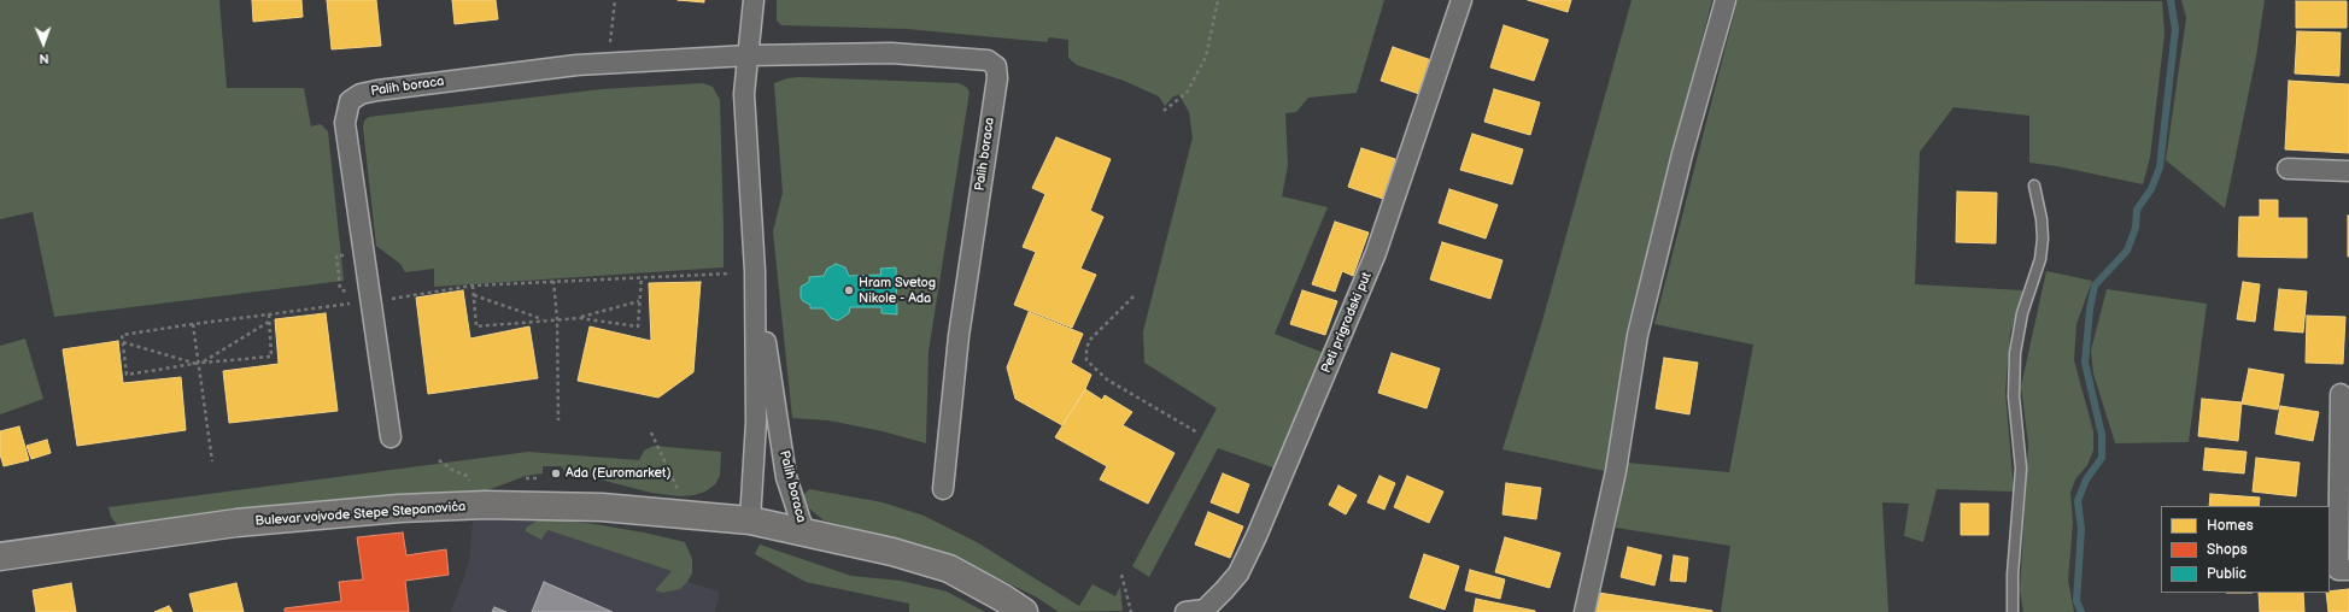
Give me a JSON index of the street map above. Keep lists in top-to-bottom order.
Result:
{
  "streets": {
    "main road": ["Bulevar vojvode Stepe Stepanovića"],
    "street": ["Palih boraca", "Peti prigradski put"]
  },
  "crossings": [
    ["Palih boraca", "Bulevar vojvode Stepe Stepanovića"]
  ],
  "places": ["Hram Svetog Nikole - Ada", "Ada (Euromarket)"],
  "legend": ["Homes", "Shops", "Public"],
  "north": "bottom"
}
